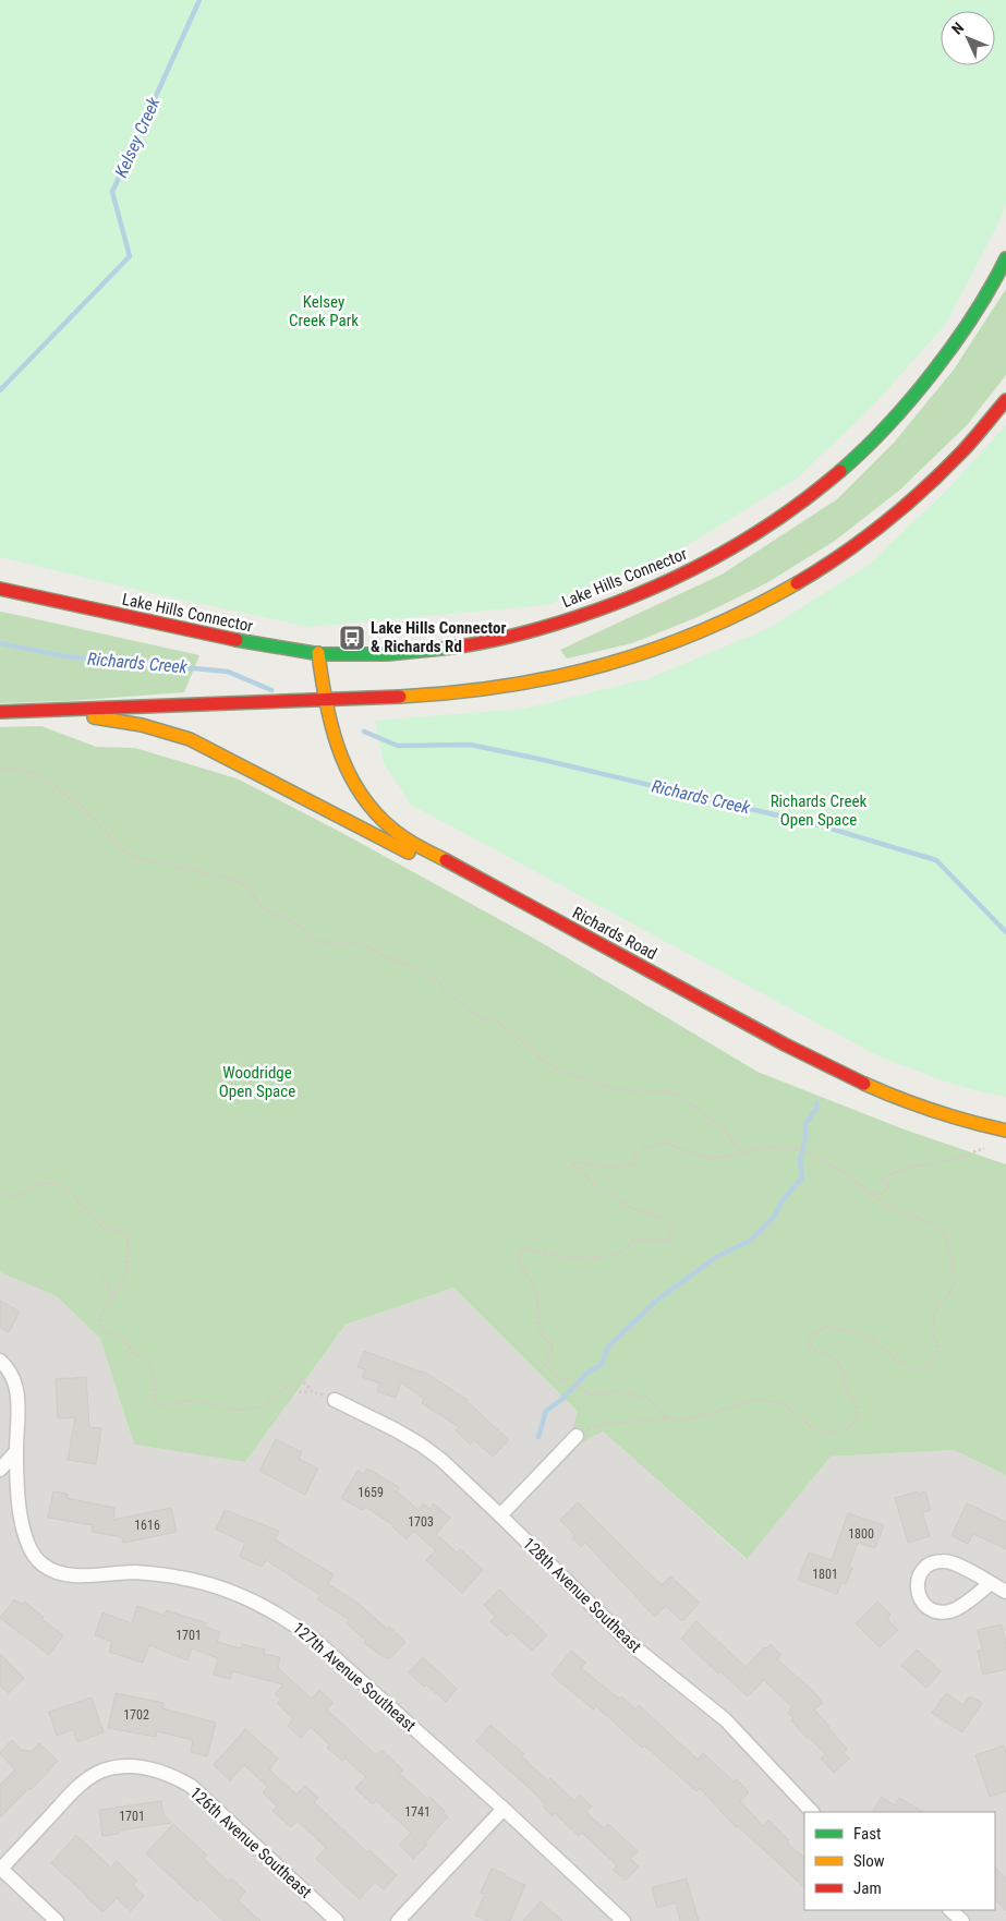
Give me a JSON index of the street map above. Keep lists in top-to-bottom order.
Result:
{
  "streets": {
    "main road": ["Lake Hills Connector", "Richards Road"],
    "street": ["128th Avenue Southeast", "127th Avenue Southeast", "126th Avenue Southeast"]
  },
  "crossings": [
    ["Lake Hills Connector", "Richards Road"]
  ],
  "water": ["Kelsey Creek", "Richards Creek"],
  "parks": ["Kelsey Creek Park", "Richards Creek Open Space", "Woodridge Open Space"],
  "places": {
    "bus stop": ["Lake Hills Connector & Richards Rd"]
  },
  "house_numbers": [
    "1659",
    "1703",
    "1616",
    "1800",
    "1801",
    "1701",
    "1702",
    "1741",
    "1701"
  ],
  "legend": ["Fast", "Slow", "Jam"],
  "north": "top left"
}
